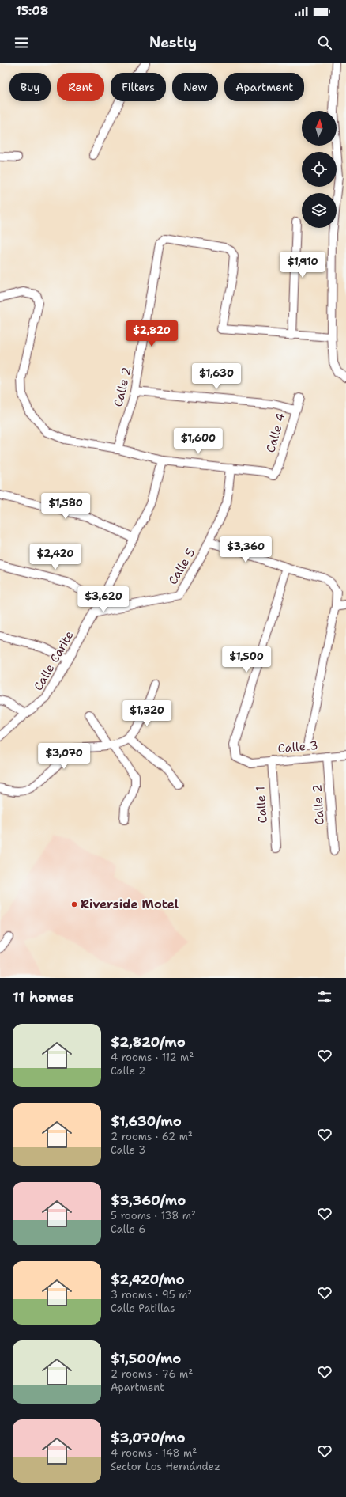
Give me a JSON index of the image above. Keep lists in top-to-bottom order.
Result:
{
  "streets": {
    "street": [
      "Calle 2",
      "Calle 4",
      "Calle 5",
      "Calle Carite",
      "Calle 3",
      "Calle 1"
    ]
  },
  "crossings": [
    ["Calle 2", "Calle 3"],
    ["Calle 4", "Calle 5"],
    ["Calle 5", "Calle Carite"],
    ["Calle 3", "Calle 1"]
  ],
  "places": ["Riverside Motel"],
  "north": "top",
  "page": {
    "status": "15:08",
    "header": "Nestly",
    "chip": [
      "Buy",
      "Rent",
      "Filters",
      "New",
      "Apartment"
    ],
    "price": [
      "$1,910",
      "$2,820",
      "$1,630",
      "$1,600",
      "$1,580",
      "$3,360",
      "$2,420",
      "$3,620",
      "$1,500",
      "$1,320",
      "$3,070"
    ],
    "heading": "11 homes",
    "list": [
      {
        "name": "$2,820/mo",
        "note": "4 rooms · 112 m² · Calle 2"
      },
      {
        "name": "$1,630/mo",
        "note": "2 rooms · 62 m² · Calle 3"
      },
      {
        "name": "$3,360/mo",
        "note": "5 rooms · 138 m² · Calle 6"
      },
      {
        "name": "$2,420/mo",
        "note": "3 rooms · 95 m² · Calle Patillas"
      },
      {
        "name": "$1,500/mo",
        "note": "2 rooms · 76 m² · Apartment"
      },
      {
        "name": "$3,070/mo",
        "note": "4 rooms · 148 m² · Sector Los Hernández"
      }
    ]
  }
}
